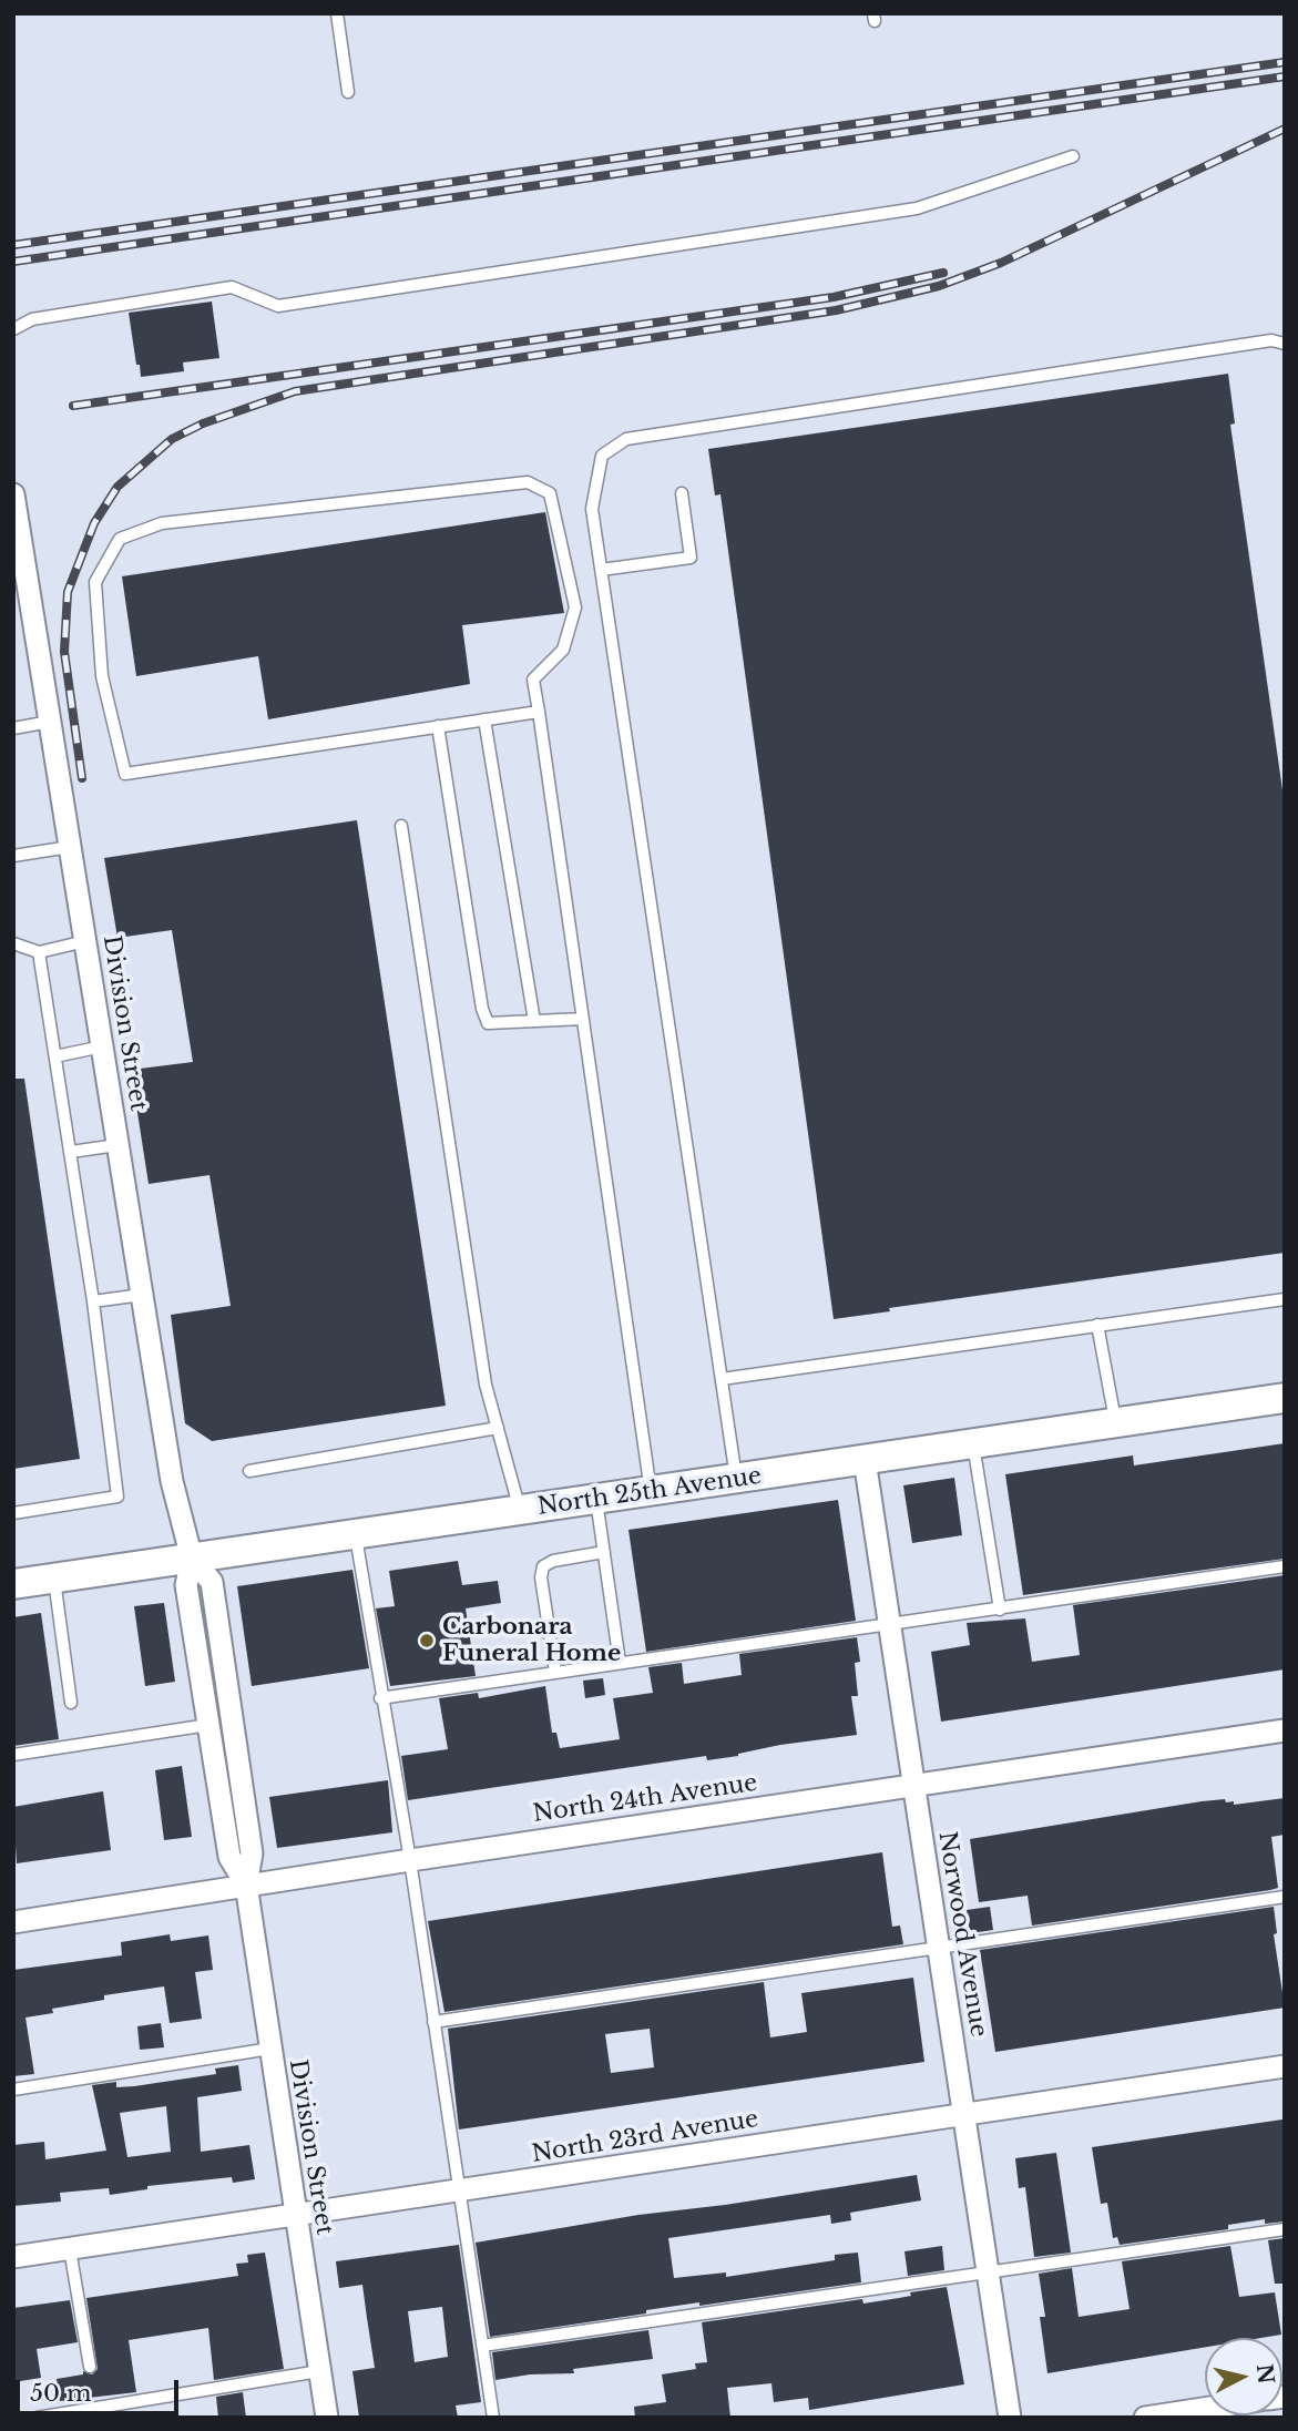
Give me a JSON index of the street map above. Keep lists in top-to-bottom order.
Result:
{
  "streets": {
    "main road": ["North 25th Avenue"],
    "street": [
      "Division Street",
      "North 24th Avenue",
      "Norwood Avenue",
      "North 23rd Avenue"
    ]
  },
  "crossings": [
    ["Division Street", "North 25th Avenue"],
    ["Division Street", "North 24th Avenue"],
    ["Division Street", "North 23rd Avenue"],
    ["North 25th Avenue", "Norwood Avenue"],
    ["North 24th Avenue", "Norwood Avenue"],
    ["Norwood Avenue", "North 23rd Avenue"]
  ],
  "places": ["Carbonara Funeral Home"],
  "scale_bar": "50 m",
  "north": "right"
}
